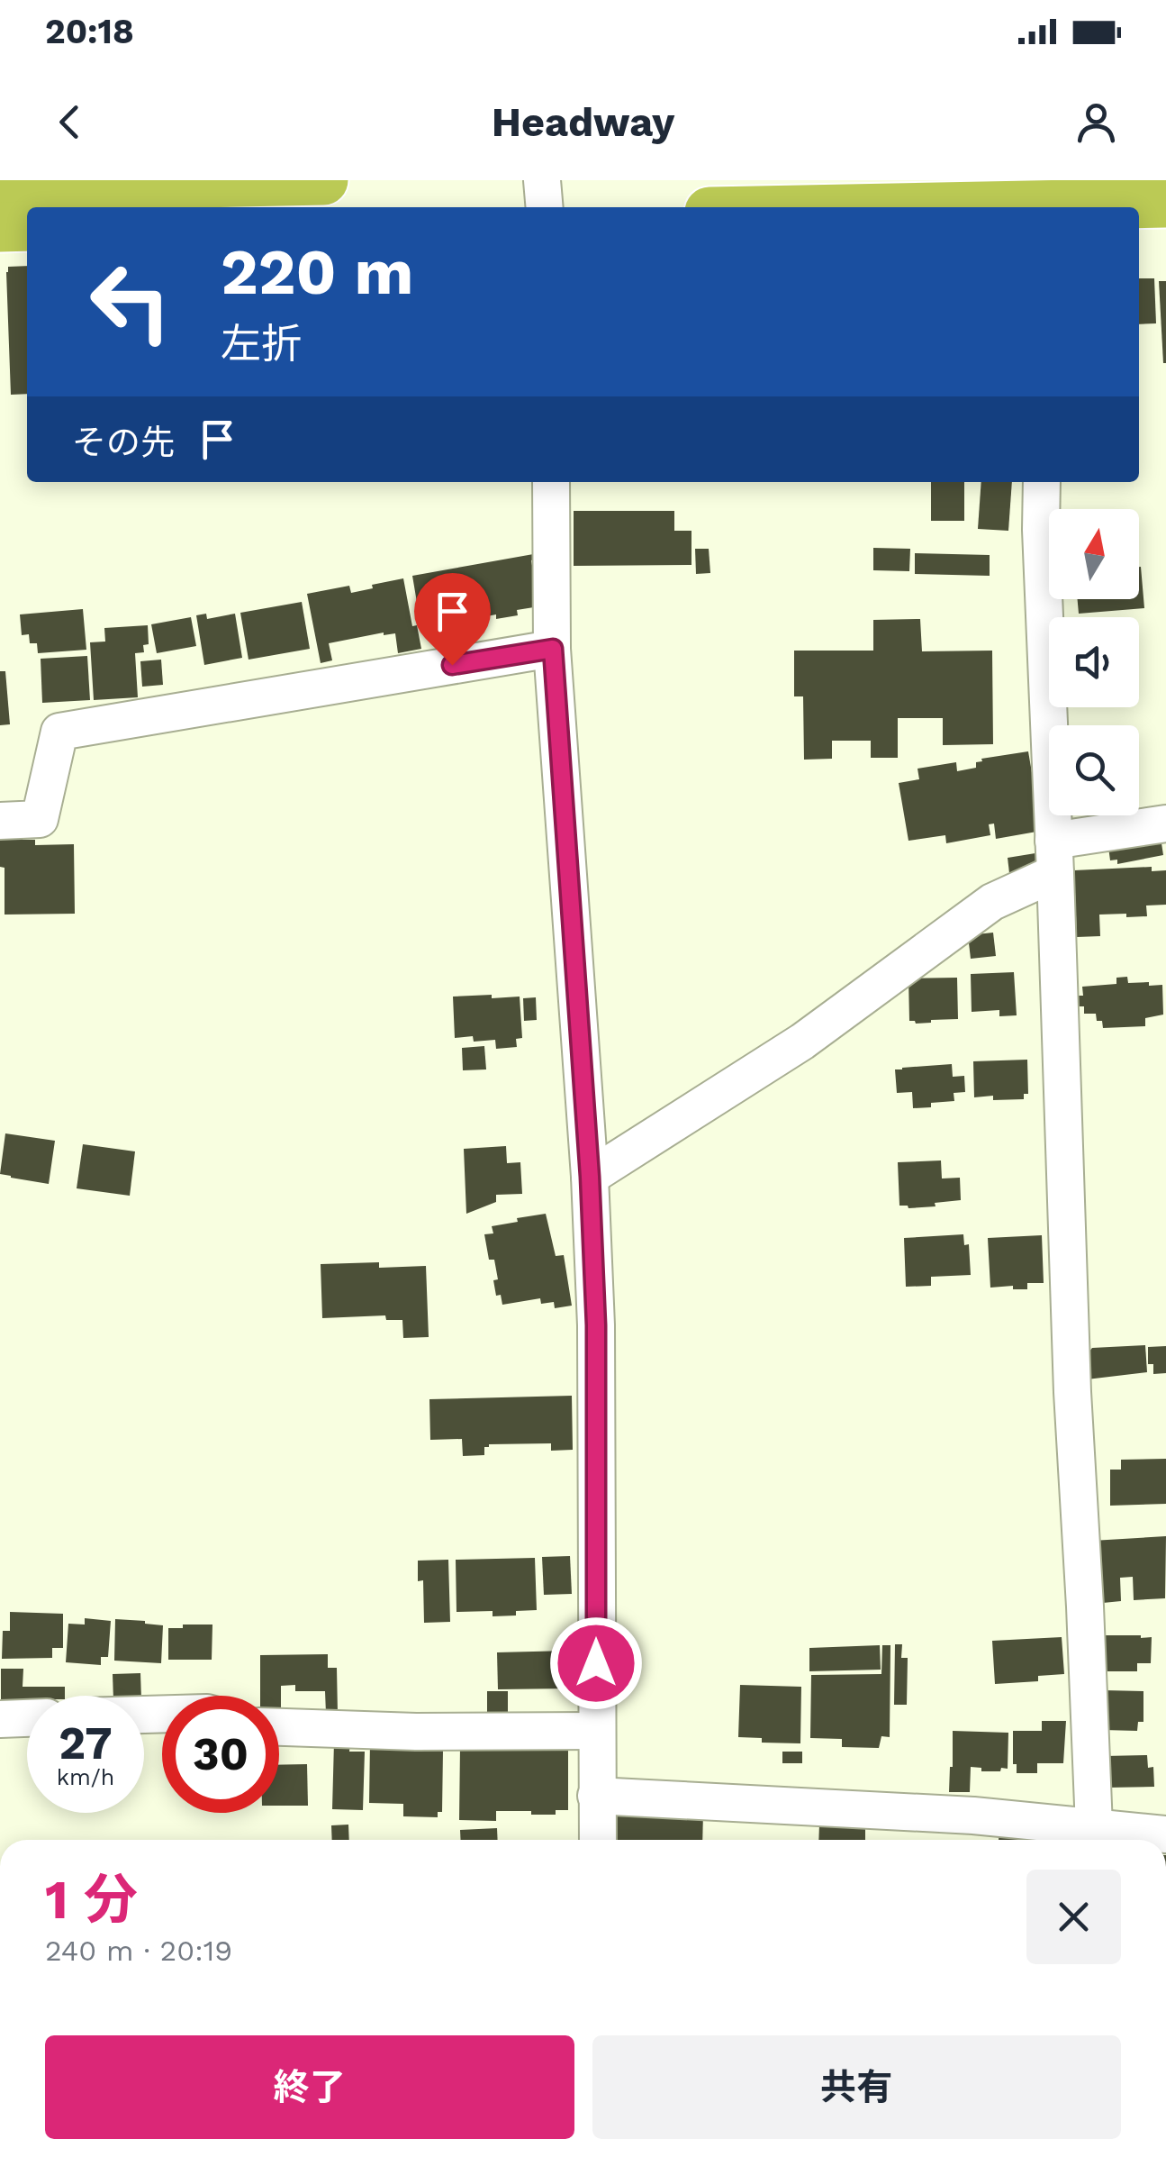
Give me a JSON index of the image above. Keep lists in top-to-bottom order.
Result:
{
  "north": "top",
  "page": {
    "status": "20:18",
    "header": "Headway",
    "turn": ["220 m", "左折"],
    "then": "その先",
    "speed": "27 km/h",
    "limit": "30",
    "heading": ["1 分", "240 m · 20:19"],
    "buttons": ["終了", "共有"]
  }
}
